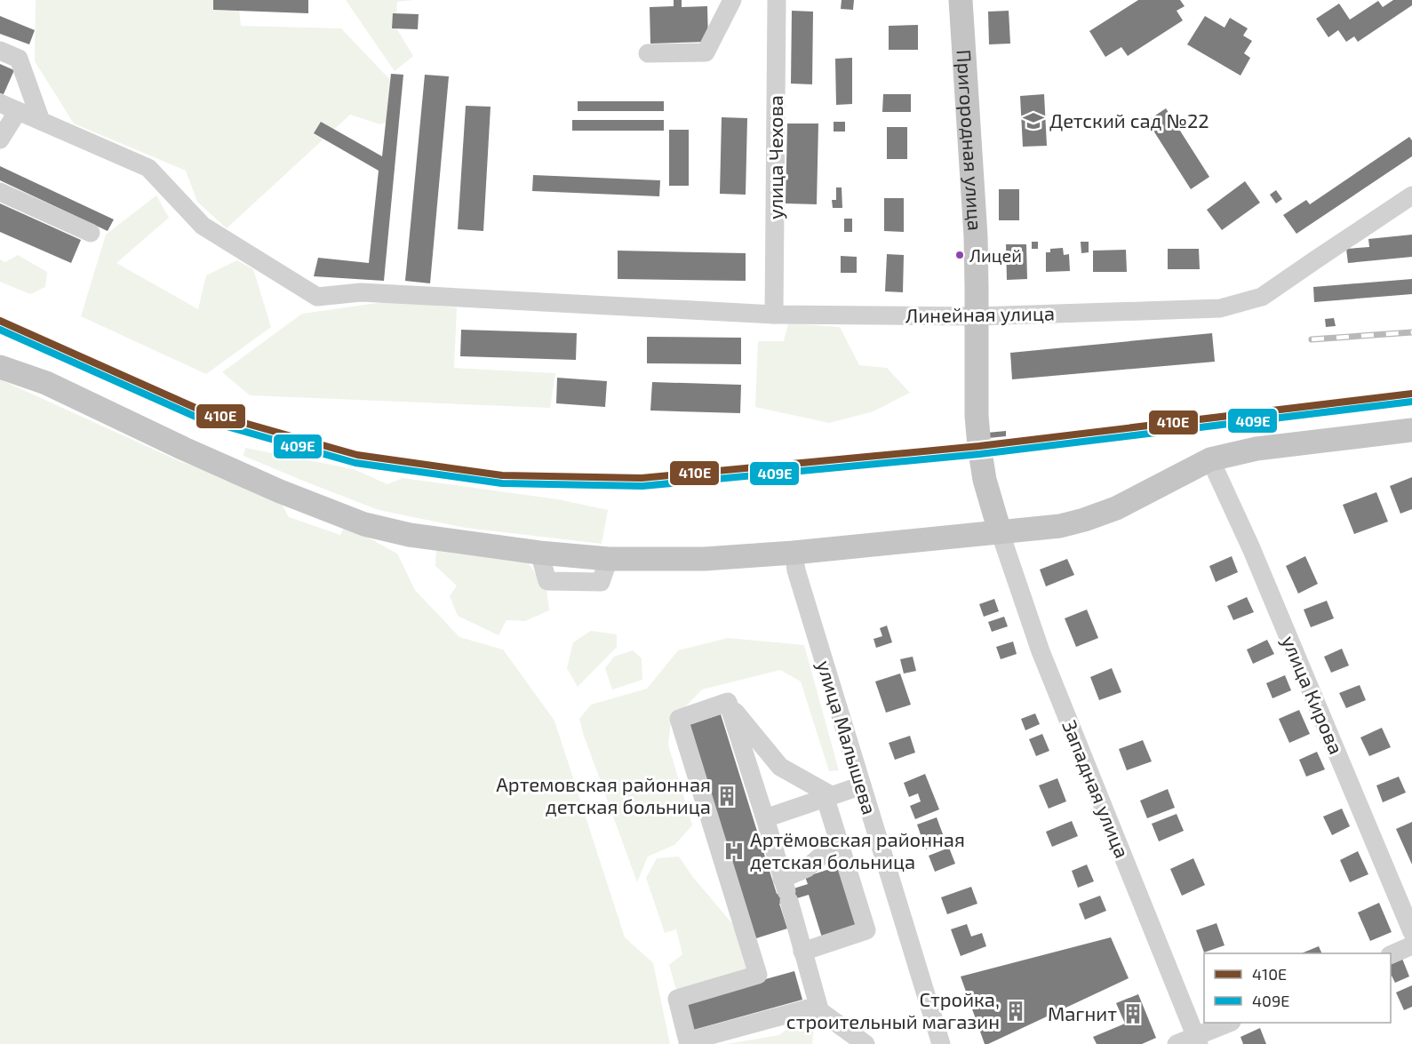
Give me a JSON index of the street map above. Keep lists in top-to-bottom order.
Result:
{
  "streets": {
    "main road": ["Пригородная улица"],
    "street": [
      "улица Чехова",
      "Линейная улица",
      "улица Кирова",
      "улица Малышева",
      "Западная улица"
    ]
  },
  "crossings": [
    ["Пригородная улица", "Линейная улица"],
    ["Пригородная улица", "Западная улица"],
    ["улица Чехова", "Линейная улица"]
  ],
  "places": {
    "school or university": ["Детский сад №22"],
    "other": ["Лицей"],
    "building": ["Артемовская районная детская больница", "Стройка, строительный магазин", "Магнит"],
    "hospital": ["Артёмовская районная детская больница"]
  },
  "lines": ["transit line 410E", "transit line 409E"],
  "legend": ["410E", "409E"]
}
